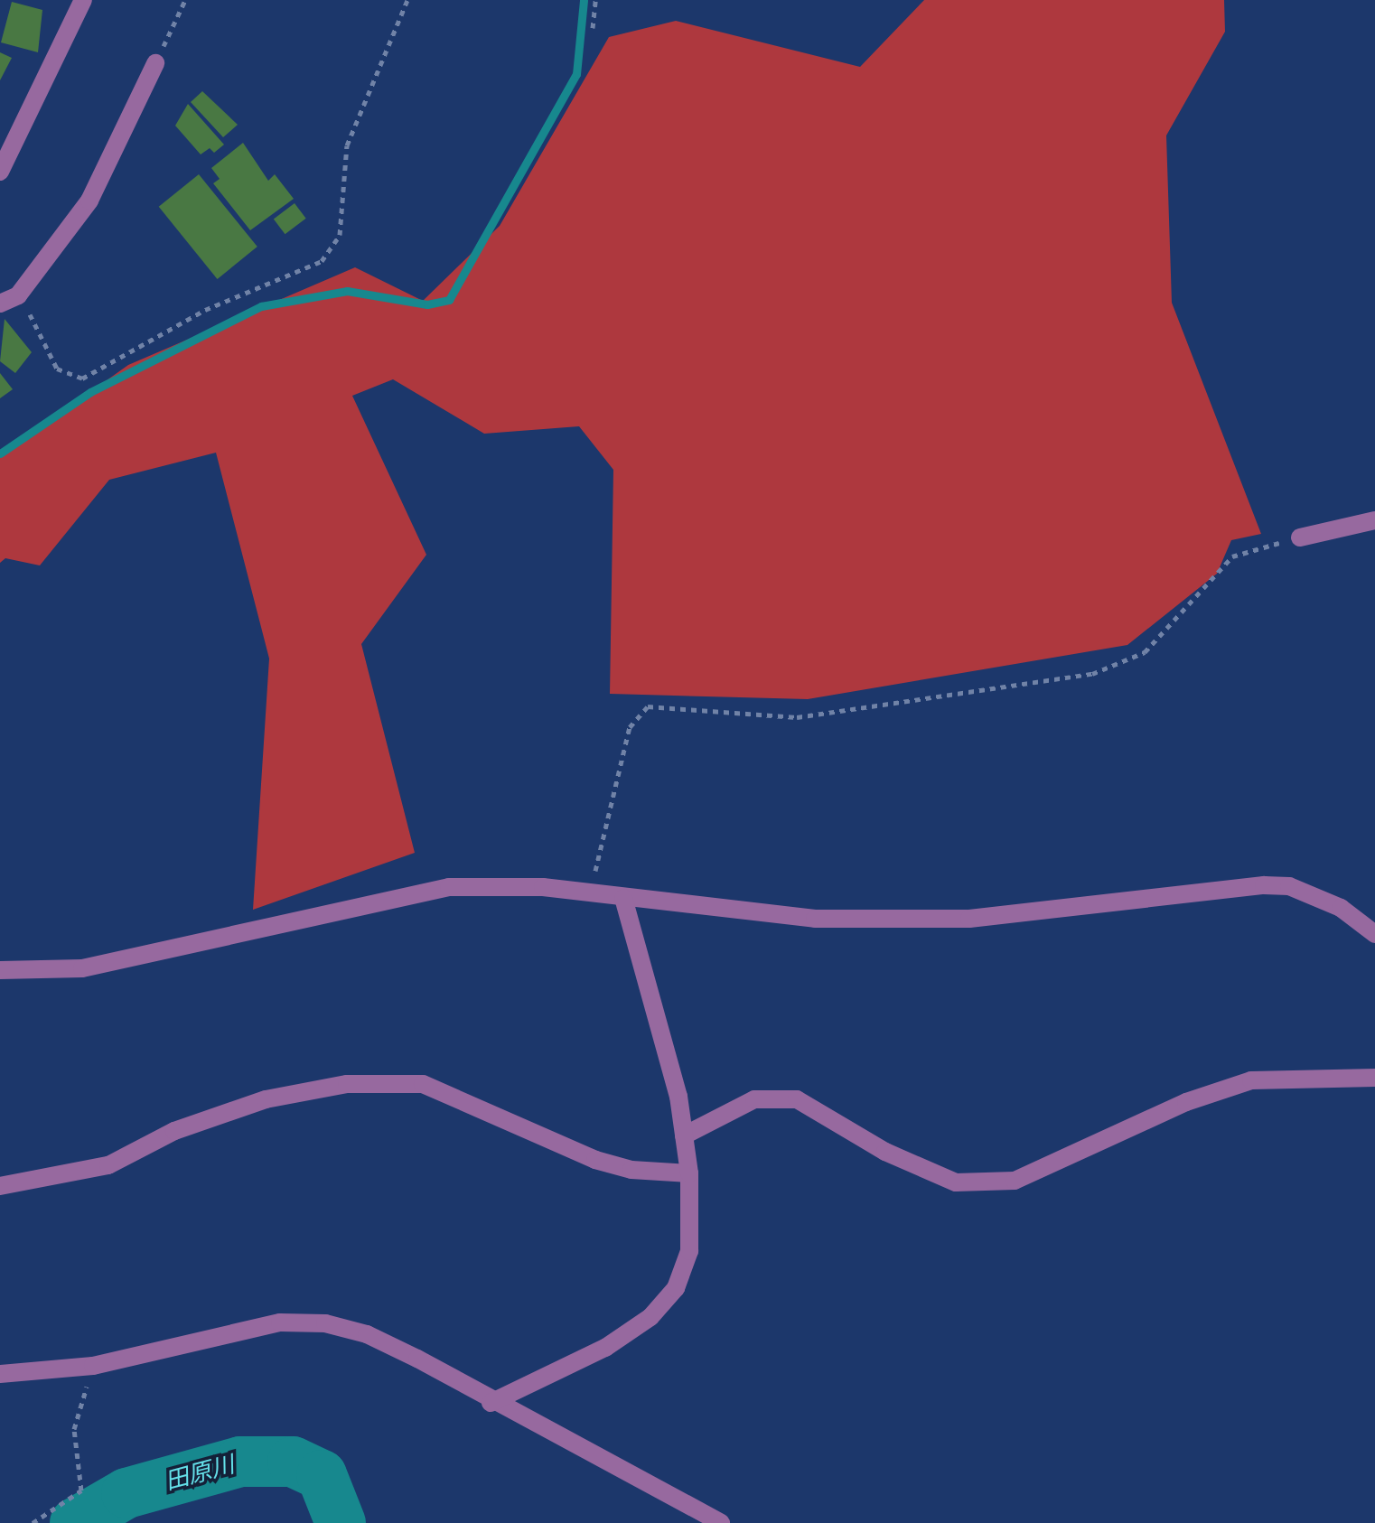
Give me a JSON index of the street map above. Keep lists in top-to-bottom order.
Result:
{
  "water": ["田原川"]
}
